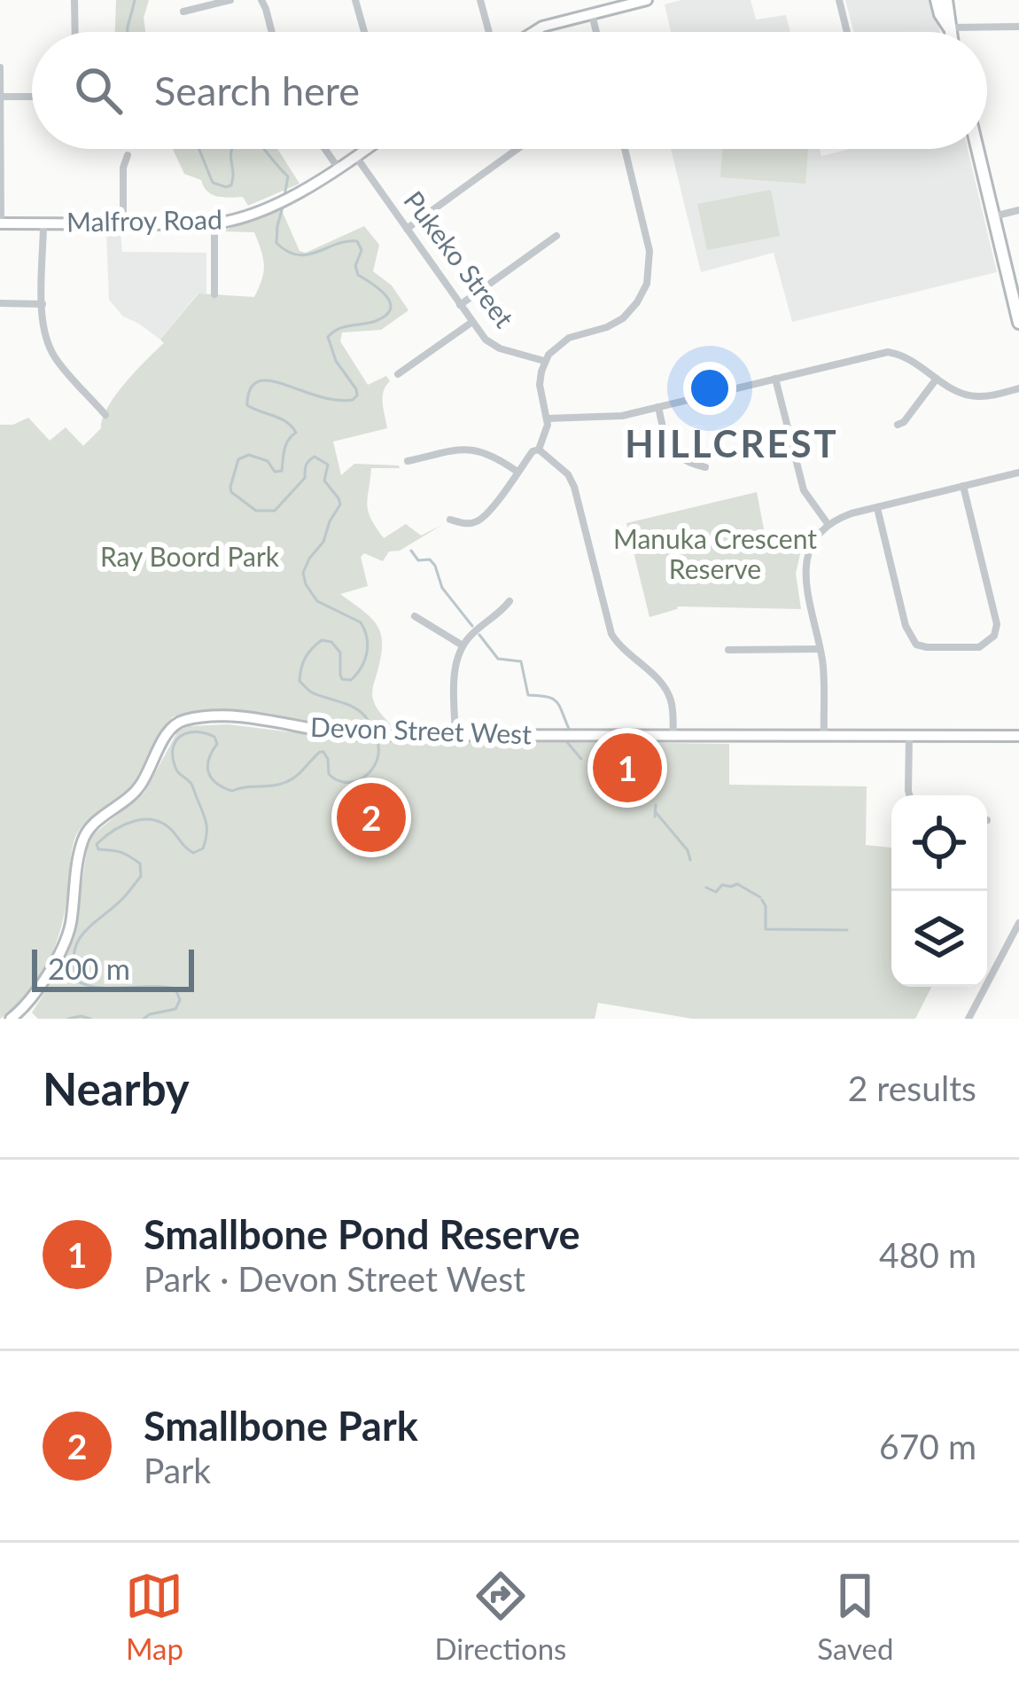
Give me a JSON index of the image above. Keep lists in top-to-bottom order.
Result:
{
  "streets": {
    "main road": ["Malfroy Road", "Devon Street West"],
    "street": ["Pukeko Street"]
  },
  "crossings": [
    ["Malfroy Road", "Pukeko Street"]
  ],
  "districts": ["HILLCREST"],
  "parks": ["Manuka Crescent Reserve", "Ray Boord Park"],
  "scale_bar": "200 m",
  "page": {
    "search": "Search here",
    "pins": ["1", "2"],
    "scale": "200 m",
    "heading": ["Nearby", "2 results"],
    "list": [
      {
        "mark": "1",
        "name": "Smallbone Pond Reserve",
        "note": "Park · Devon Street West",
        "value": "480 m"
      },
      {
        "mark": "2",
        "name": "Smallbone Park",
        "note": "Park",
        "value": "670 m"
      }
    ],
    "nav": ["Map", "Directions", "Saved"]
  }
}
